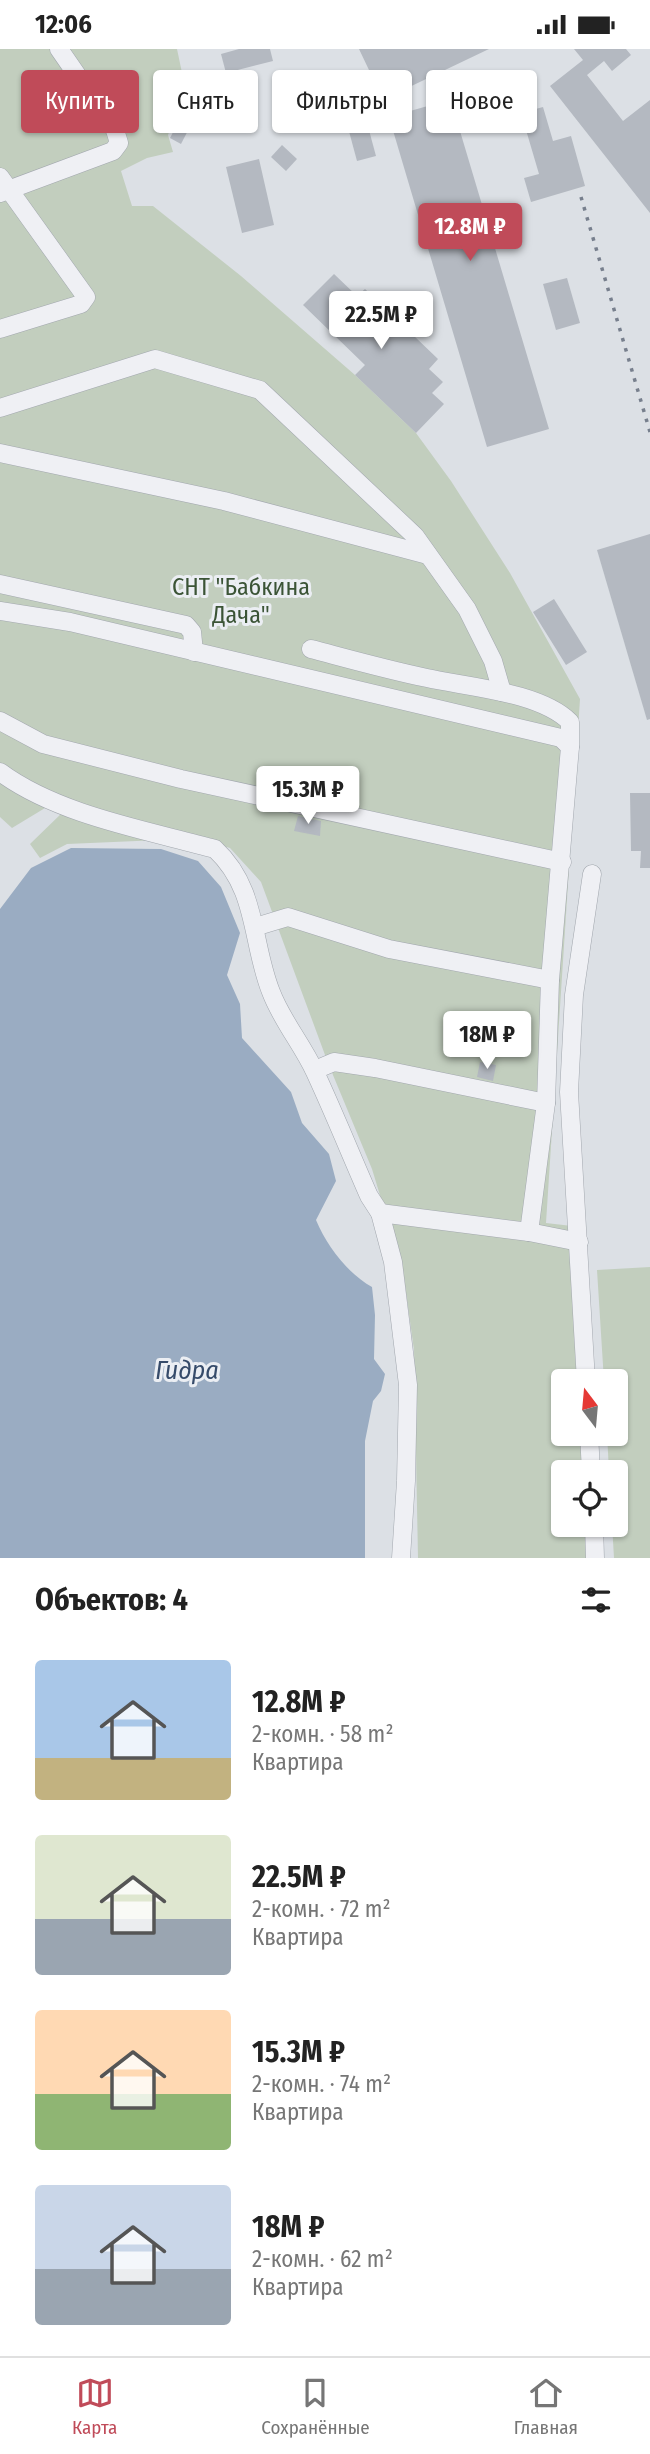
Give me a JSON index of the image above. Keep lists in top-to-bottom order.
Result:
{
  "water": ["Гидра"],
  "parks": ["СНТ \"Бабкина Дача\""],
  "north": "top",
  "page": {
    "status": "12:06",
    "chip": [
      "Купить",
      "Снять",
      "Фильтры",
      "Новое"
    ],
    "price": [
      "12.8M ₽",
      "22.5M ₽",
      "15.3M ₽",
      "18M ₽"
    ],
    "heading": "Объектов: 4",
    "list": [
      {
        "name": "12.8M ₽",
        "note": "2-комн. · 58 m² · Квартира"
      },
      {
        "name": "22.5M ₽",
        "note": "2-комн. · 72 m² · Квартира"
      },
      {
        "name": "15.3M ₽",
        "note": "2-комн. · 74 m² · Квартира"
      },
      {
        "name": "18M ₽",
        "note": "2-комн. · 62 m² · Квартира"
      }
    ],
    "tabs": ["Карта", "Сохранённые", "Главная"]
  }
}
